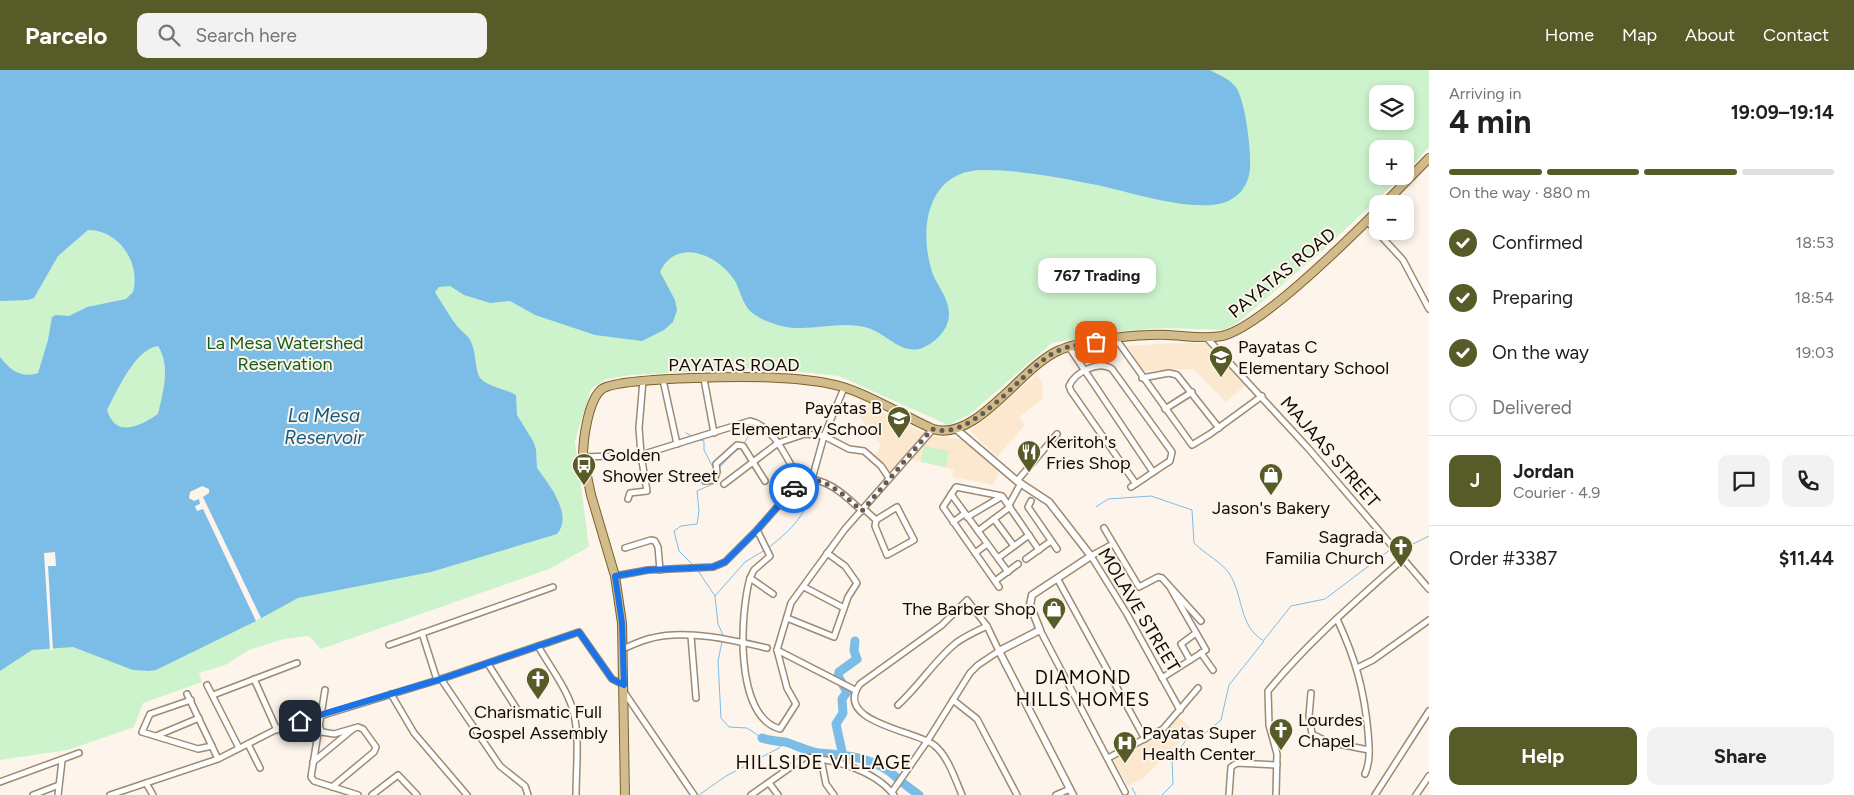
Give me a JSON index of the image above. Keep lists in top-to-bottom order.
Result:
{
  "streets": {
    "main road": ["PAYATAS ROAD"],
    "street": ["MAJAAS STREET", "MOLAVE STREET"]
  },
  "crossings": [
    ["PAYATAS ROAD", "MAJAAS STREET"],
    ["PAYATAS ROAD", "MOLAVE STREET"]
  ],
  "districts": ["DIAMOND HILLS HOMES", "HILLSIDE VILLAGE"],
  "water": ["La Mesa Reservoir"],
  "parks": ["La Mesa Watershed Reservation"],
  "places": {
    "other": ["767 Trading"],
    "school or university": ["Payatas C Elementary School", "Payatas B Elementary School"],
    "restaurant": ["Keritoh's Fries Shop"],
    "bus stop": ["Golden Shower Street"],
    "shop": ["Jason's Bakery", "The Barber Shop"],
    "church": ["Sagrada Familia Church", "Charismatic Full Gospel Assembly", "Lourdes Chapel"],
    "hospital": ["Payatas Super Health Center"]
  },
  "page": {
    "header": "Parcelo",
    "search": "Search here",
    "nav": [
      "Home",
      "Map",
      "About",
      "Contact"
    ],
    "heading": ["4 min", "Arriving in", "19:09–19:14"],
    "panel": [
      "Jordan",
      "Courier · 4.9",
      "Order #3387",
      "$11.44"
    ],
    "map_buttons": ["+", "−"],
    "bar": "On the way · 880 m",
    "list": [
      ["Confirmed", "18:53"],
      ["Preparing", "18:54"],
      ["On the way", "19:03"],
      "Delivered"
    ],
    "bubble": "767 Trading",
    "round": "J",
    "buttons": ["Help", "Share"]
  }
}
